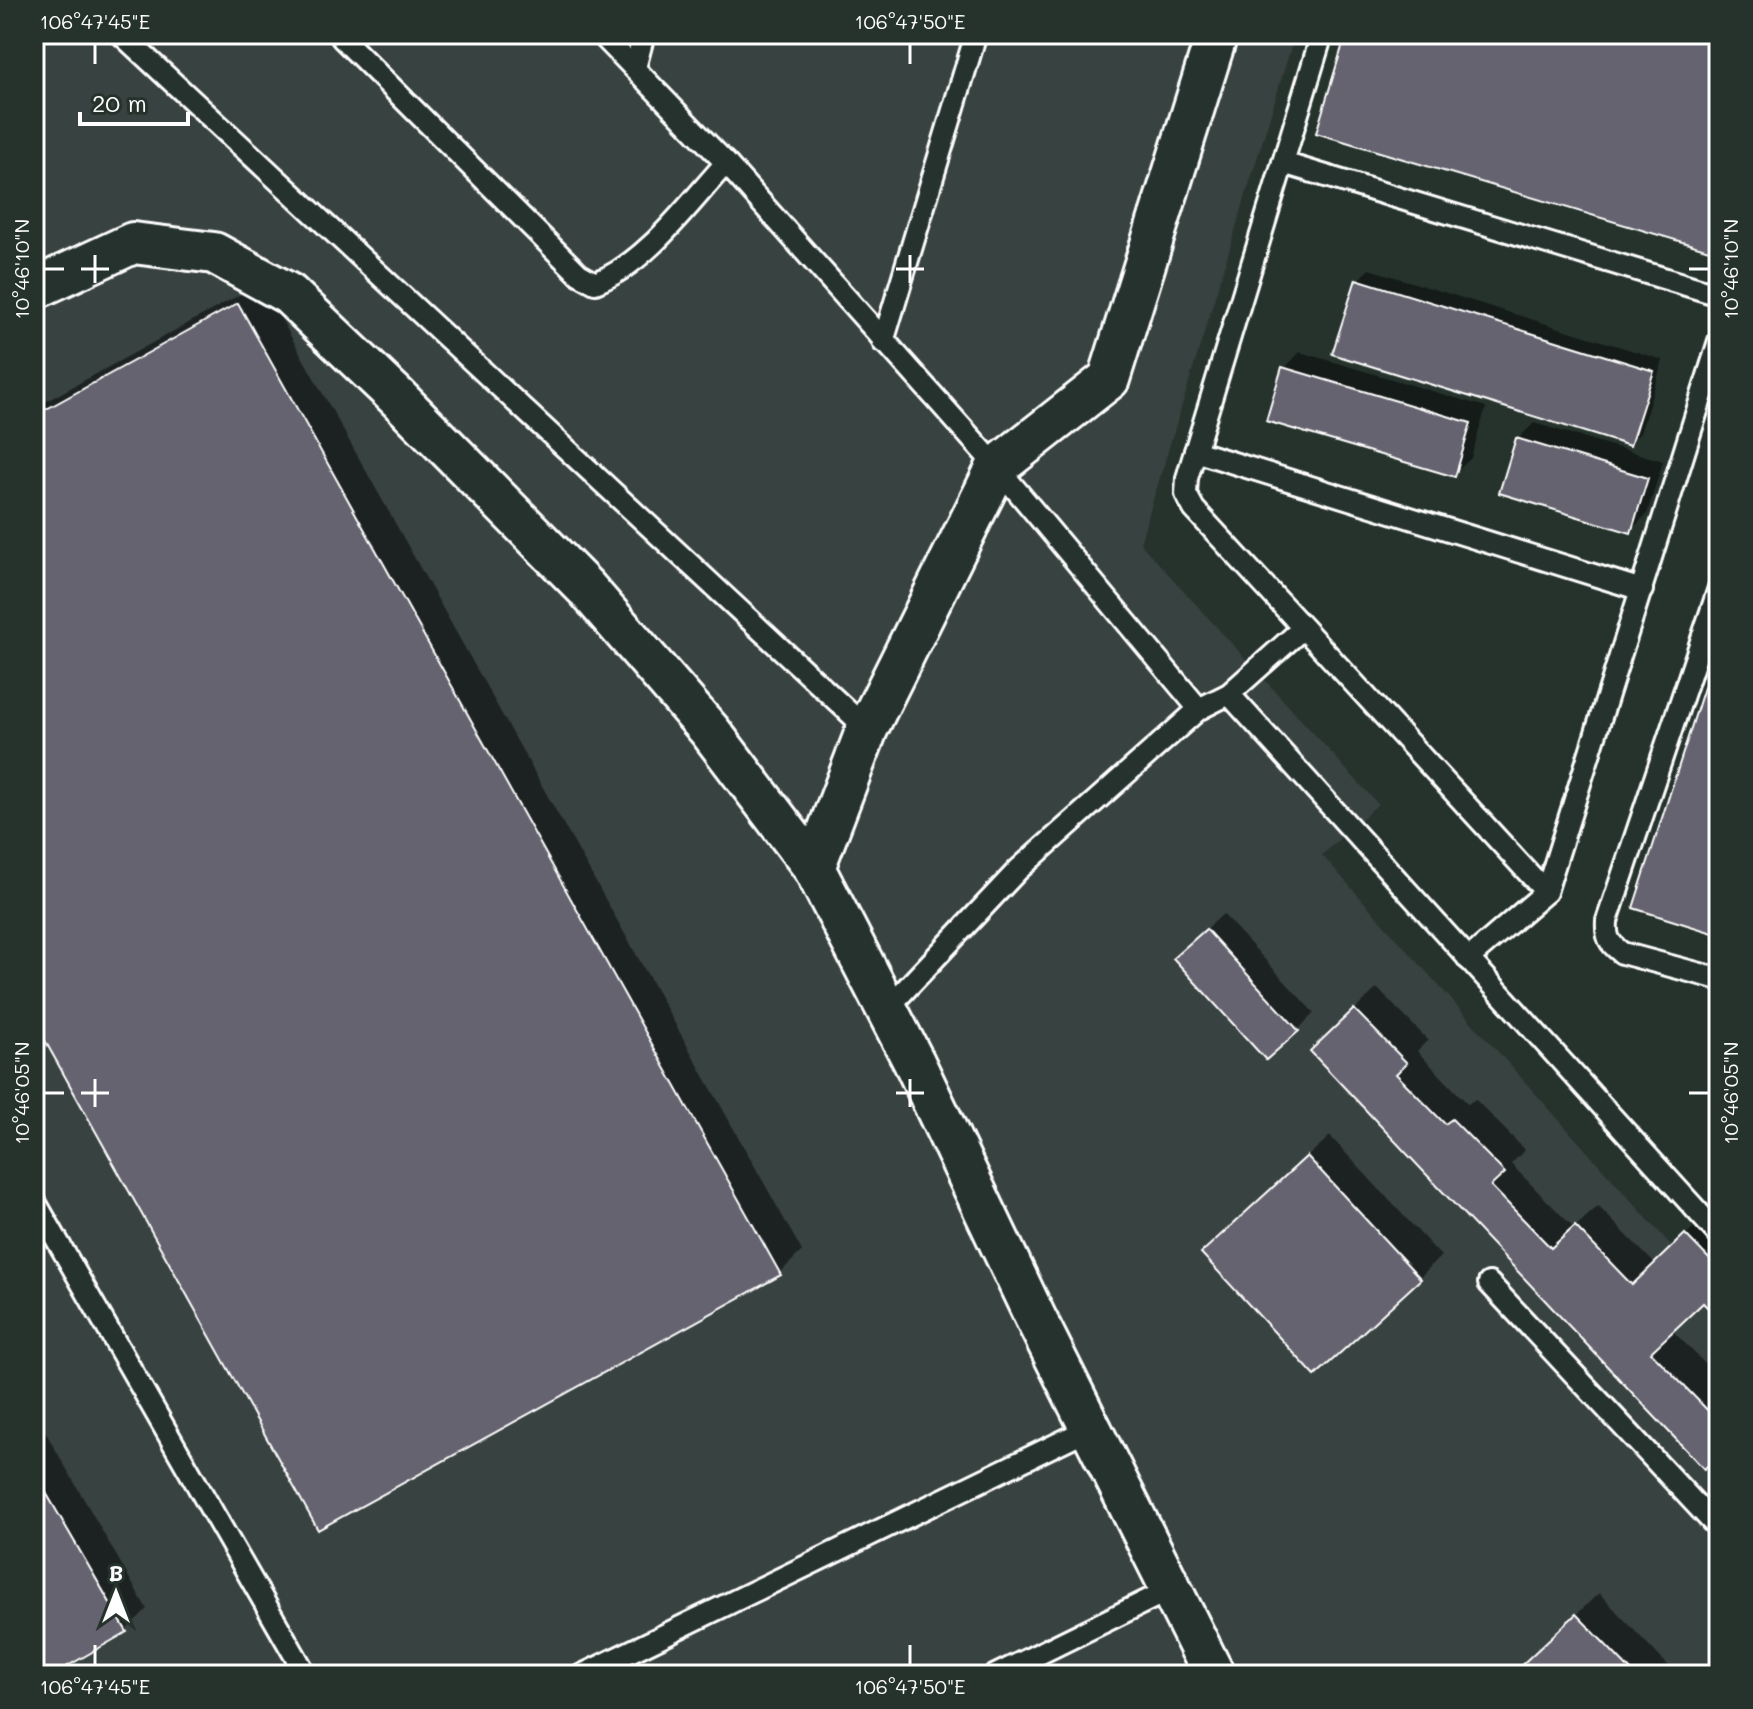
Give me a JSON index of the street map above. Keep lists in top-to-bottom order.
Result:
{
  "scale_bar": "20 m",
  "north": "top",
  "coordinates": [
    "106°47'45\"E",
    "106°47'50\"E",
    "10°46'10\"N",
    "10°46'05\"N"
  ]
}
